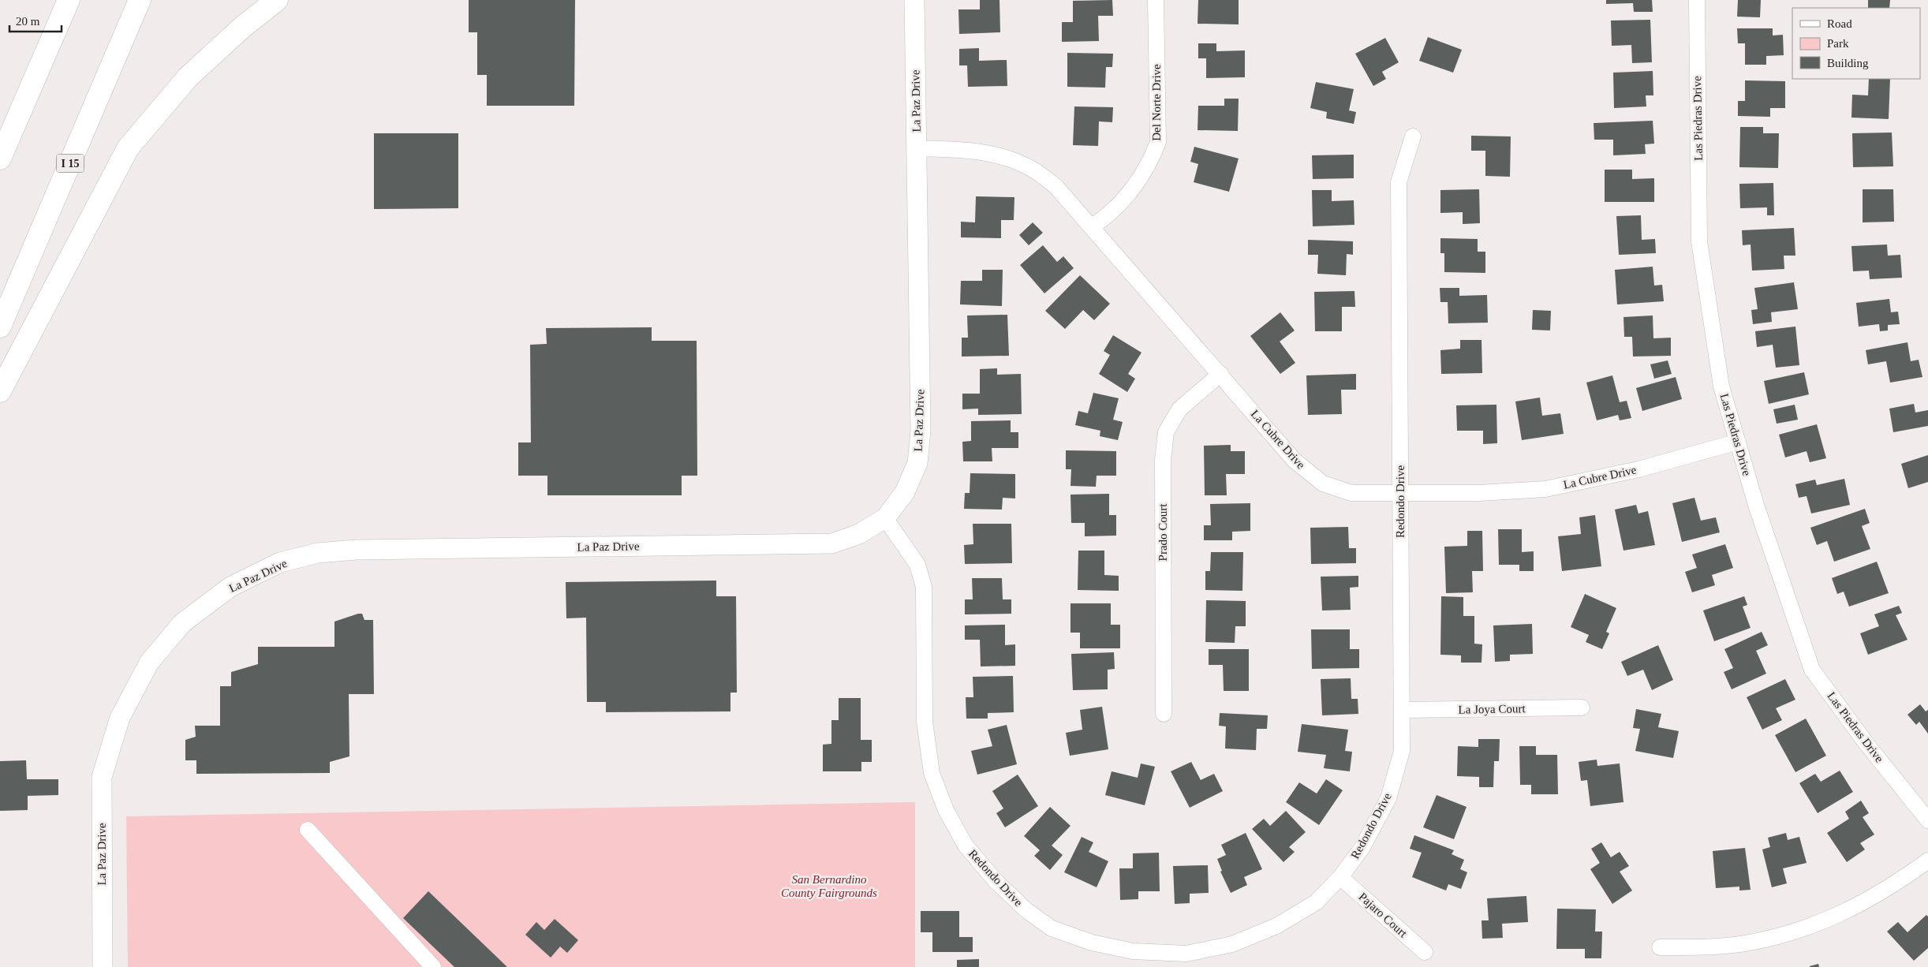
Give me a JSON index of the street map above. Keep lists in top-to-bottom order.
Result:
{
  "streets": {
    "highway": ["I 15"],
    "street": [
      "La Paz Drive",
      "Del Norte Drive",
      "Las Piedras Drive",
      "La Cubre Drive",
      "Redondo Drive",
      "Prado Court",
      "La Joya Court",
      "Pajaro Court"
    ]
  },
  "crossings": [
    ["La Paz Drive", "La Cubre Drive"],
    ["La Paz Drive", "Redondo Drive"],
    ["Del Norte Drive", "La Cubre Drive"],
    ["Las Piedras Drive", "La Cubre Drive"],
    ["La Cubre Drive", "Redondo Drive"],
    ["La Cubre Drive", "Prado Court"],
    ["Redondo Drive", "La Joya Court"],
    ["Redondo Drive", "Pajaro Court"]
  ],
  "parks": ["San Bernardino County Fairgrounds"],
  "legend": ["Road", "Park", "Building"],
  "scale_bar": "20 m"
}
